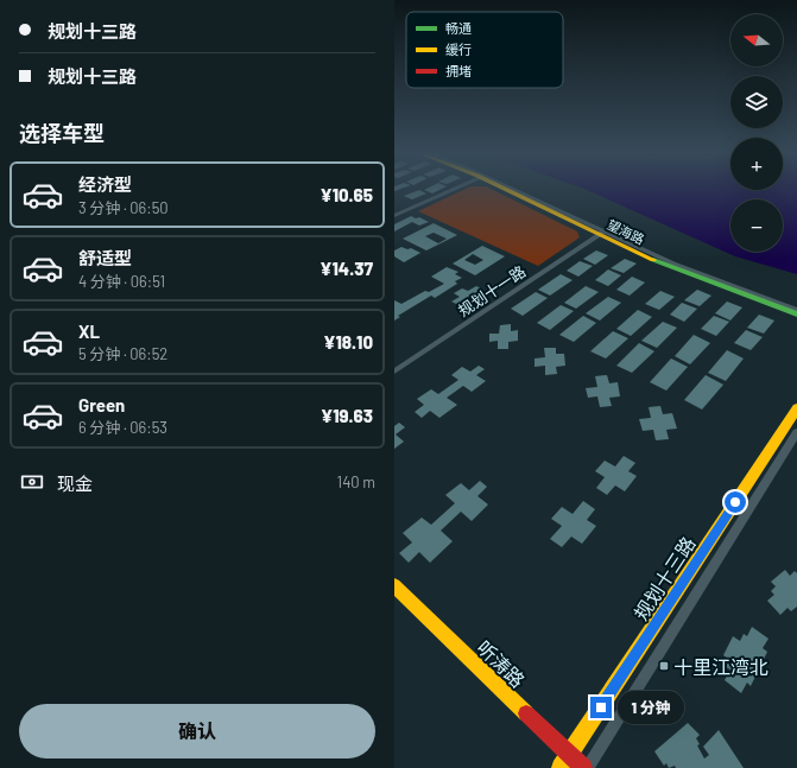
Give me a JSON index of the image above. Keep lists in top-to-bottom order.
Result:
{
  "streets": {
    "street": [
      "望海路",
      "规划十一路",
      "规划十三路",
      "听涛路"
    ]
  },
  "crossings": [
    ["望海路", "规划十一路"],
    ["规划十三路", "听涛路"]
  ],
  "places": {
    "transit": ["十里江湾北"]
  },
  "legend": ["畅通", "缓行", "拥堵"],
  "north": "left",
  "page": {
    "banner": ["规划十三路", "规划十三路"],
    "map_buttons": ["+", "−"],
    "heading": "选择车型",
    "list": [
      {
        "name": "经济型",
        "note": "3 分钟 · 06:50",
        "value": "¥10.65"
      },
      {
        "name": "舒适型",
        "note": "4 分钟 · 06:51",
        "value": "¥14.37"
      },
      {
        "name": "XL",
        "note": "5 分钟 · 06:52",
        "value": "¥18.10"
      },
      {
        "name": "Green",
        "note": "6 分钟 · 06:53",
        "value": "¥19.63"
      }
    ],
    "pay": ["现金", "140 m"],
    "bubble": "1 分钟",
    "buttons": "确认"
  }
}
